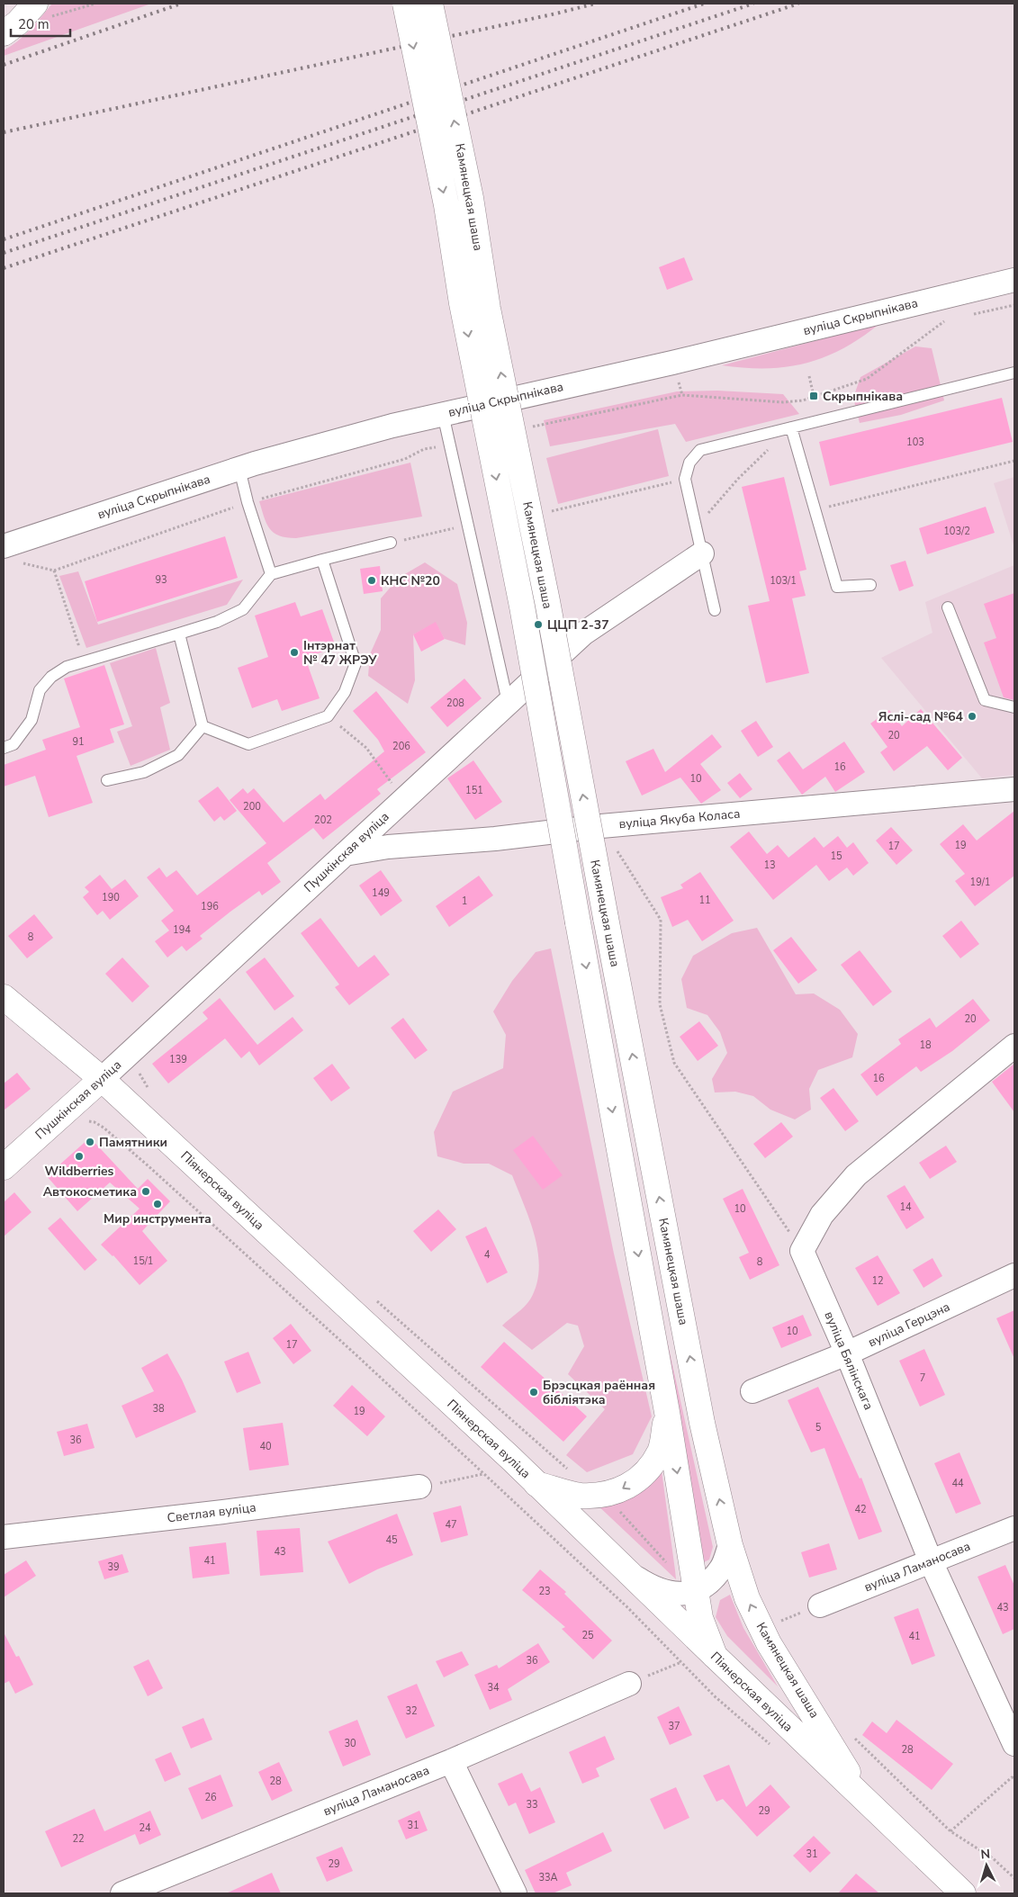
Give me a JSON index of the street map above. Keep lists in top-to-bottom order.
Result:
{
  "streets": {
    "main road": ["Камянецкая шаша", "Пушкінская вуліца", "Піянерская вуліца"],
    "street": [
      "вуліца Скрыпнікава",
      "вуліца Якуба Коласа",
      "вуліца Герцэна",
      "вуліца Бялінскага",
      "Светлая вуліца",
      "вуліца Ламаносава"
    ]
  },
  "crossings": [
    ["Камянецкая шаша", "Піянерская вуліца"],
    ["вуліца Якуба Коласа", "Пушкінская вуліца"],
    ["Пушкінская вуліца", "Піянерская вуліца"],
    ["вуліца Герцэна", "вуліца Бялінскага"],
    ["вуліца Бялінскага", "вуліца Ламаносава"]
  ],
  "places": {
    "transit": ["Скрыпнікава"],
    "other": [
      "КНС №20",
      "ЦЦП 2-37",
      "Інтэрнат № 47 ЖРЭУ",
      "Яслі-сад №64",
      "Памятники",
      "Wildberries",
      "Автокосметика",
      "Мир инструмента",
      "Брэсцкая раённая бібліятэка"
    ]
  },
  "house_numbers": [
    "103",
    "103/2",
    "93",
    "103/1",
    "208",
    "20",
    "91",
    "206",
    "16",
    "10",
    "151",
    "200",
    "202",
    "19",
    "17",
    "15",
    "13",
    "19/1",
    "149",
    "190",
    "11",
    "1",
    "196",
    "194",
    "8",
    "20",
    "18",
    "139",
    "16",
    "14",
    "10",
    "4",
    "15/1",
    "8",
    "12",
    "10",
    "17",
    "7",
    "38",
    "19",
    "5",
    "36",
    "40",
    "44",
    "42",
    "47",
    "45",
    "43",
    "41",
    "39",
    "23",
    "43",
    "25",
    "41",
    "36",
    "34",
    "32",
    "37",
    "30",
    "28",
    "28",
    "26",
    "33",
    "29",
    "31",
    "24",
    "22",
    "31",
    "29",
    "33А"
  ],
  "scale_bar": "20 m",
  "north": "top"
}
